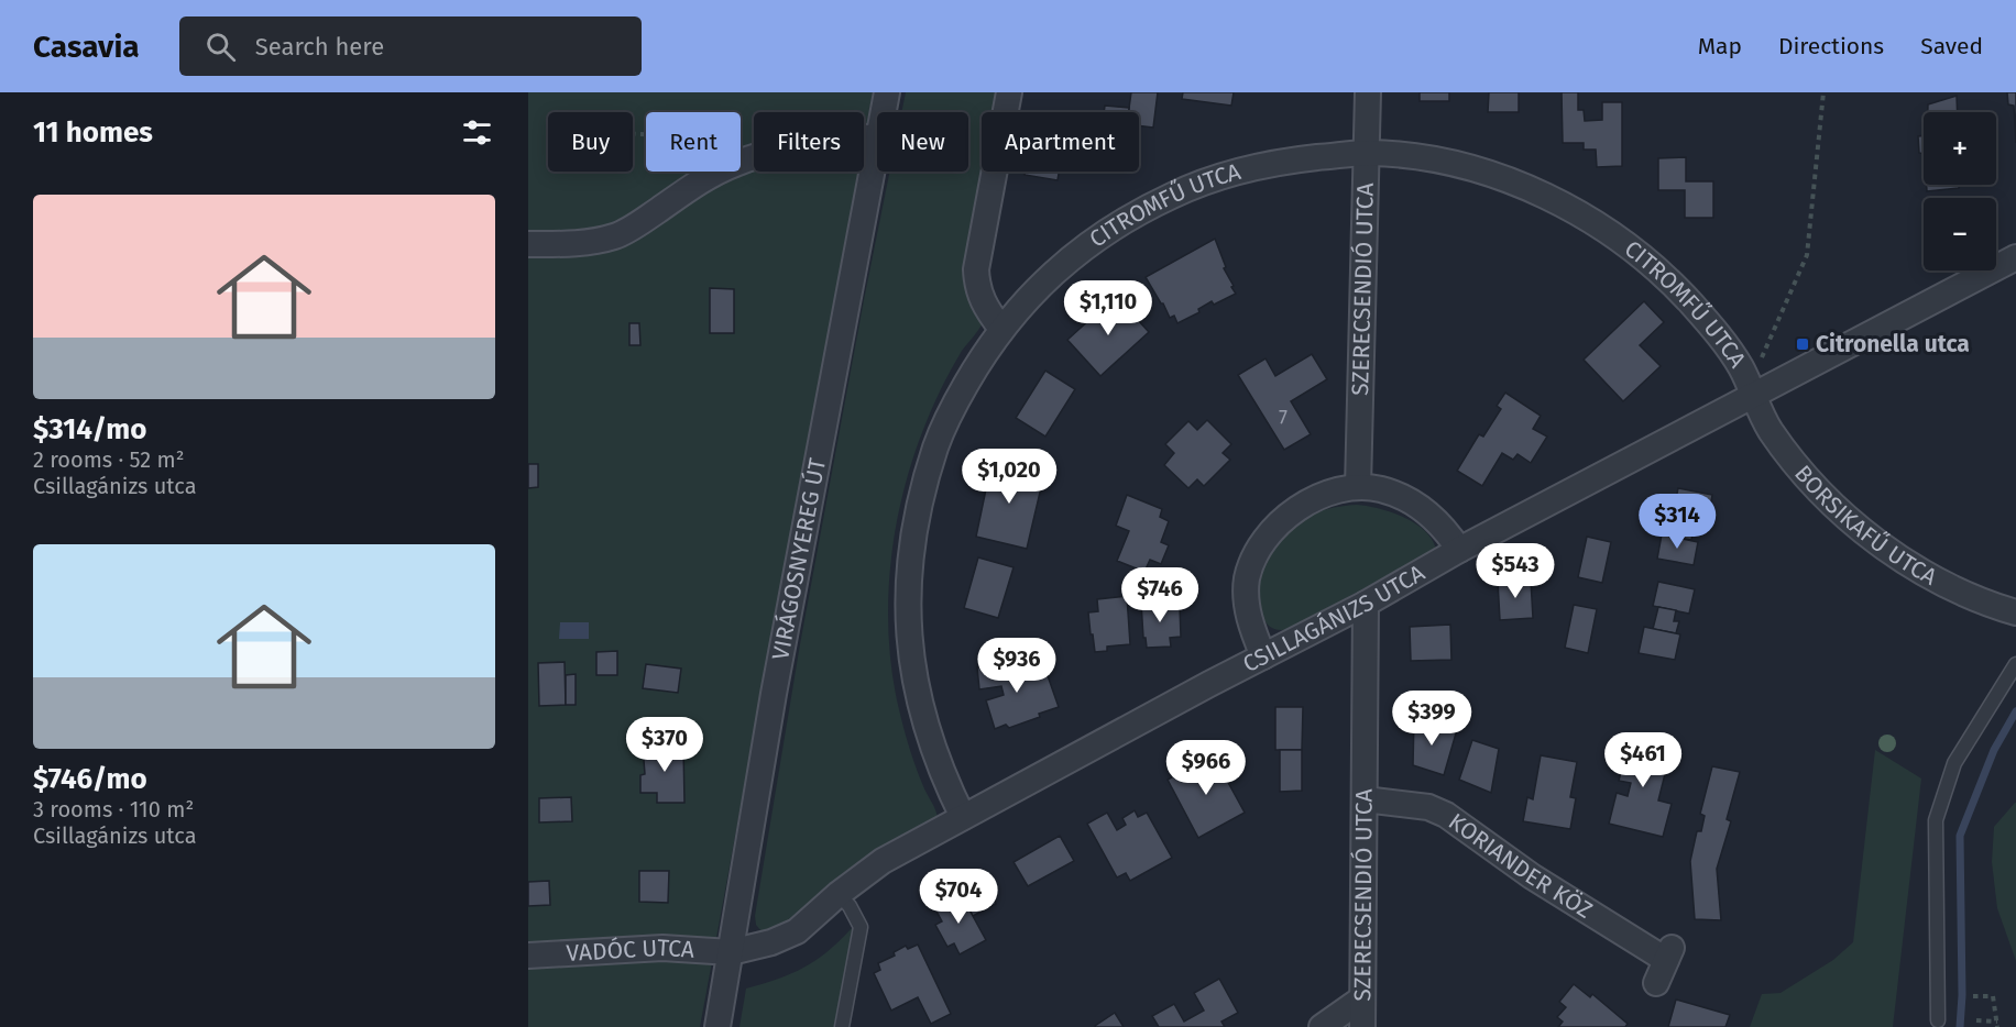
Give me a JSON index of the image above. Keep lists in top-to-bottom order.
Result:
{
  "streets": {
    "street": [
      "CITROMFŰ UTCA",
      "SZERECSENDIÓ UTCA",
      "BORSIKAFŰ UTCA",
      "VIRÁGOSNYEREG ÚT",
      "CSILLAGÁNIZS UTCA",
      "KORIANDER KÖZ",
      "VADÓC UTCA"
    ]
  },
  "crossings": [
    ["CITROMFŰ UTCA", "SZERECSENDIÓ UTCA"],
    ["CITROMFŰ UTCA", "BORSIKAFŰ UTCA"],
    ["CITROMFŰ UTCA", "CSILLAGÁNIZS UTCA"],
    ["SZERECSENDIÓ UTCA", "CSILLAGÁNIZS UTCA"],
    ["SZERECSENDIÓ UTCA", "KORIANDER KÖZ"],
    ["BORSIKAFŰ UTCA", "CSILLAGÁNIZS UTCA"],
    ["VIRÁGOSNYEREG ÚT", "CSILLAGÁNIZS UTCA"],
    ["VIRÁGOSNYEREG ÚT", "VADÓC UTCA"],
    ["CSILLAGÁNIZS UTCA", "VADÓC UTCA"]
  ],
  "places": {
    "transit": ["Citronella utca"]
  },
  "house_numbers": ["7"],
  "page": {
    "header": "Casavia",
    "search": "Search here",
    "nav": ["Map", "Directions", "Saved"],
    "heading": "11 homes",
    "map_buttons": ["+", "−"],
    "chip": [
      "Buy",
      "Rent",
      "Filters",
      "New",
      "Apartment"
    ],
    "list": [
      {
        "name": "$314/mo",
        "note": "2 rooms · 52 m² · Csillagánizs utca"
      },
      {
        "name": "$746/mo",
        "note": "3 rooms · 110 m² · Csillagánizs utca"
      }
    ],
    "price": [
      "$1,110",
      "$1,020",
      "$314",
      "$543",
      "$746",
      "$936",
      "$399",
      "$370",
      "$461",
      "$966",
      "$704"
    ]
  }
}
